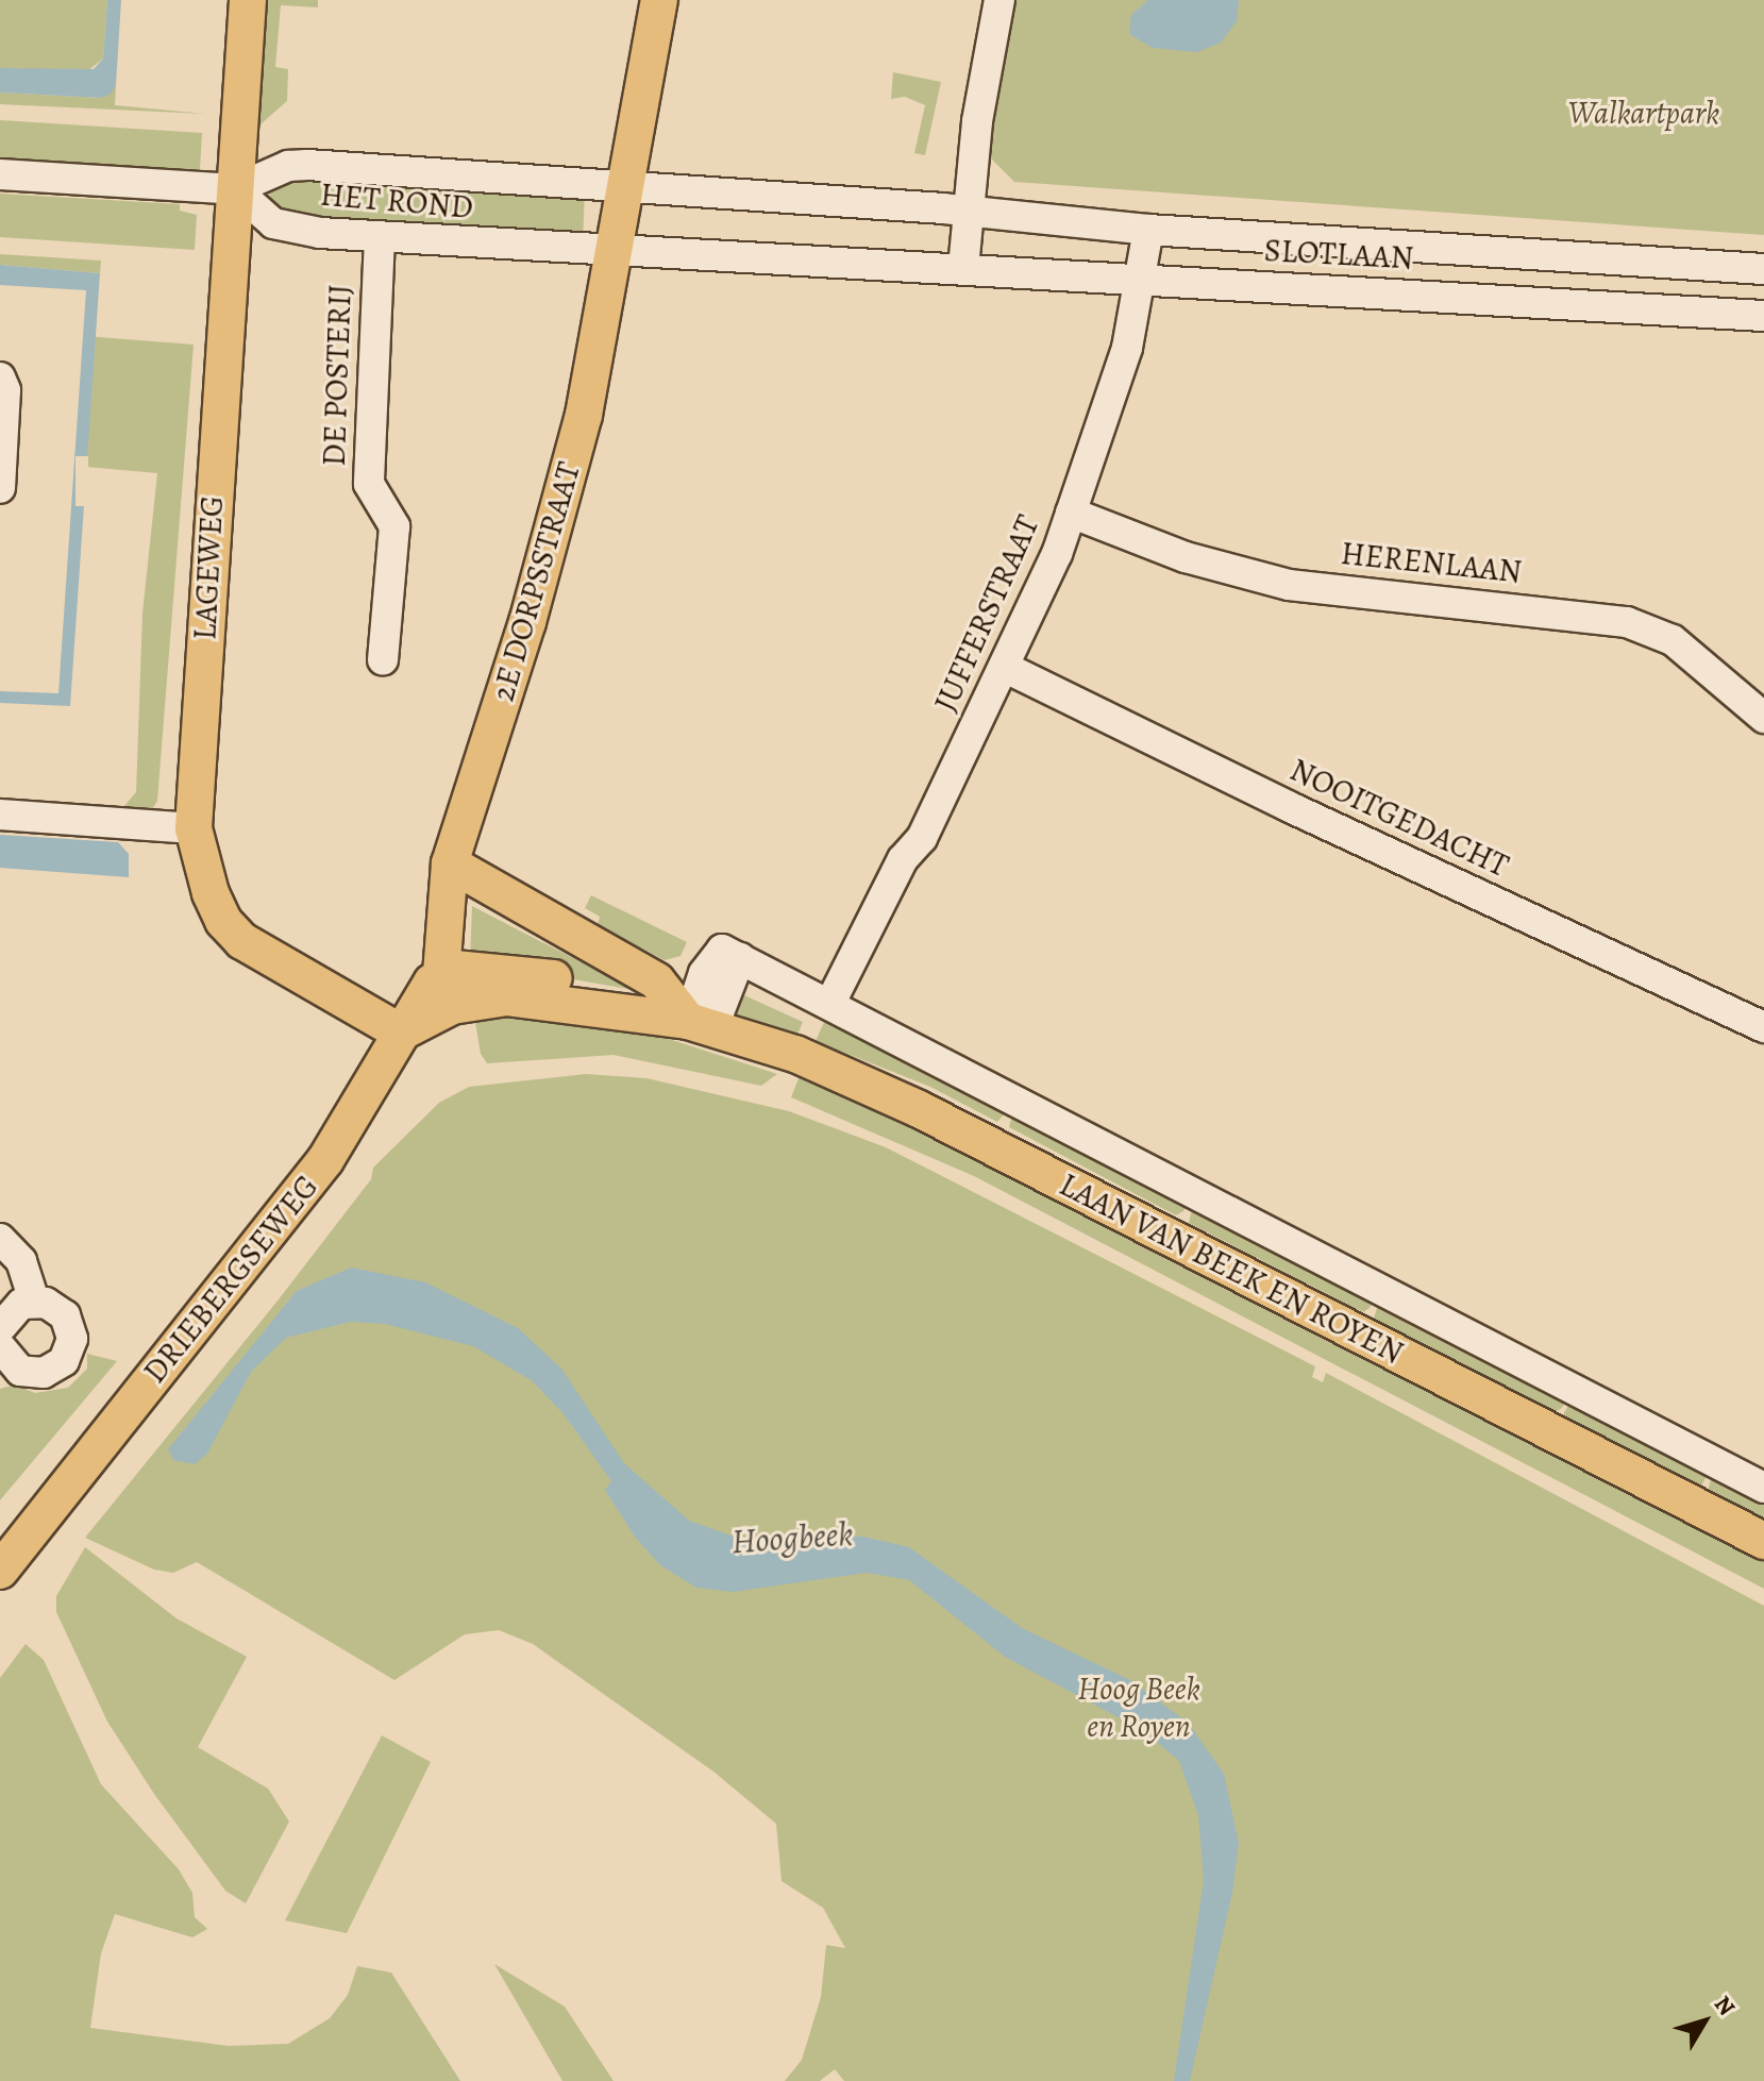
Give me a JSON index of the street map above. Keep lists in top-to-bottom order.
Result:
{
  "streets": {
    "main road": [
      "LAGEWEG",
      "2E DORPSSTRAAT",
      "LAAN VAN BEEK EN ROYEN",
      "DRIEBERGSEWEG"
    ],
    "street": [
      "HET ROND",
      "SLOTLAAN",
      "DE POSTERIJ",
      "HERENLAAN",
      "JUFFERSTRAAT",
      "NOOITGEDACHT"
    ]
  },
  "crossings": [
    ["HET ROND", "SLOTLAAN"],
    ["HET ROND", "DE POSTERIJ"],
    ["HET ROND", "LAGEWEG"],
    ["HET ROND", "2E DORPSSTRAAT"],
    ["SLOTLAAN", "JUFFERSTRAAT"],
    ["HERENLAAN", "JUFFERSTRAAT"],
    ["LAGEWEG", "LAAN VAN BEEK EN ROYEN"],
    ["LAGEWEG", "DRIEBERGSEWEG"],
    ["2E DORPSSTRAAT", "LAAN VAN BEEK EN ROYEN"],
    ["2E DORPSSTRAAT", "DRIEBERGSEWEG"],
    ["JUFFERSTRAAT", "NOOITGEDACHT"],
    ["JUFFERSTRAAT", "LAAN VAN BEEK EN ROYEN"],
    ["LAAN VAN BEEK EN ROYEN", "DRIEBERGSEWEG"]
  ],
  "water": ["Hoogbeek"],
  "parks": ["Walkartpark", "Hoog Beek en Royen"],
  "north": "top right"
}
